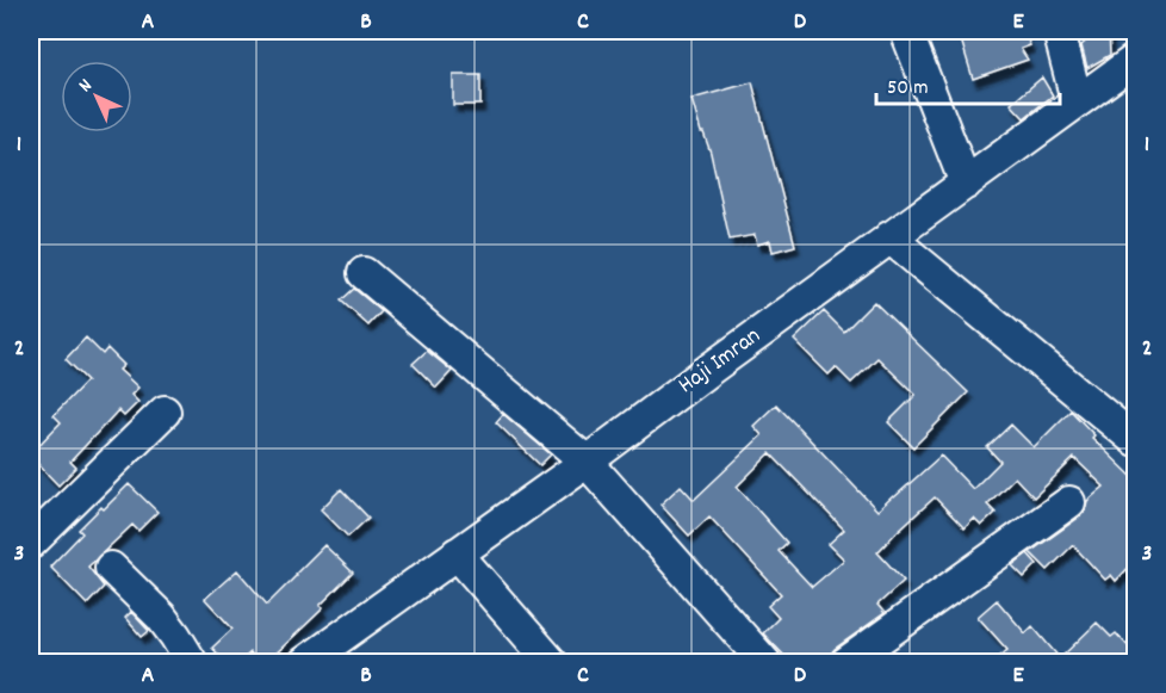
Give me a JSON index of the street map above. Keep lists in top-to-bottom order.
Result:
{
  "streets": {
    "street": ["Haji Imran"]
  },
  "scale_bar": "50 m",
  "north": "top left",
  "grid": {
    "columns": [
      "A",
      "B",
      "C",
      "D",
      "E"
    ],
    "rows": ["1", "2", "3"]
  }
}
